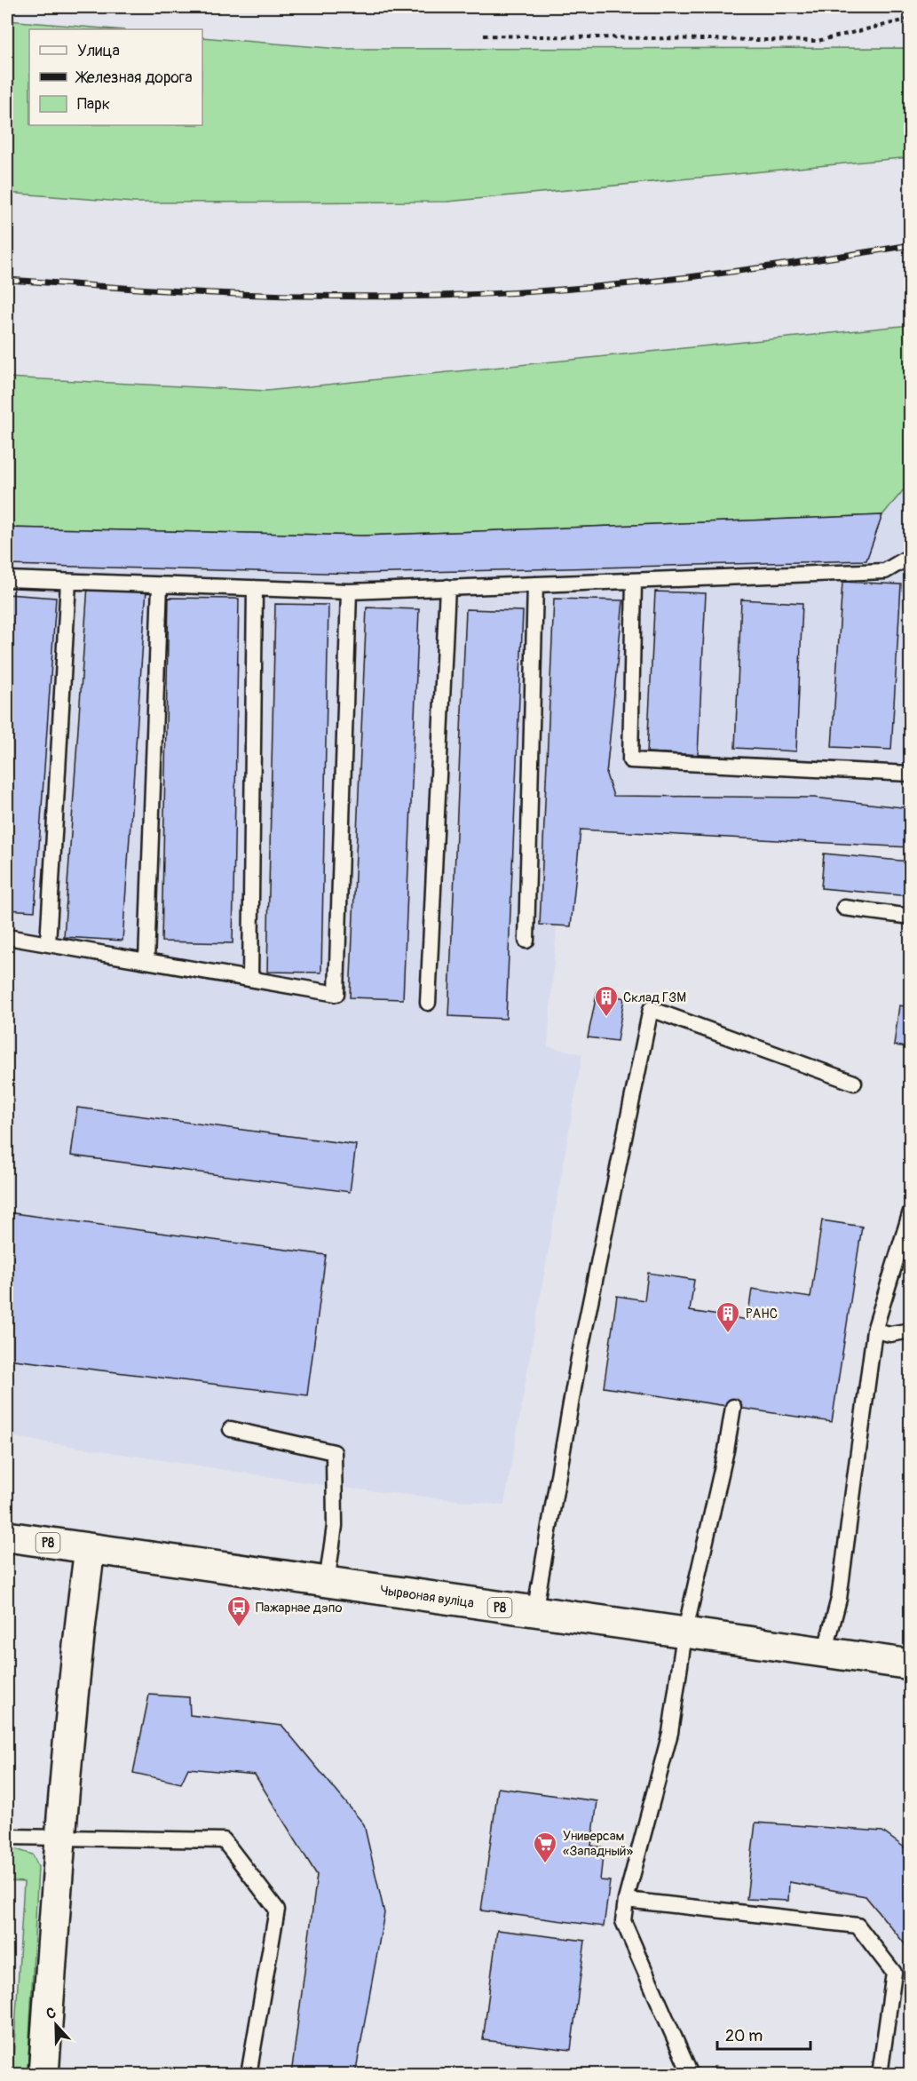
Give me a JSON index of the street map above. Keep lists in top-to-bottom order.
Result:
{
  "streets": {
    "main road": ["Р8", "Чырвоная вуліца"]
  },
  "places": {
    "building": ["Склад ГЗМ", "РАНС"],
    "bus stop": ["Пажарнае дэпо"],
    "supermarket": ["Универсам «Западный»"]
  },
  "legend": ["Улица", "Железная дорога", "Парк"],
  "scale_bar": "20 m",
  "north": "top"
}
